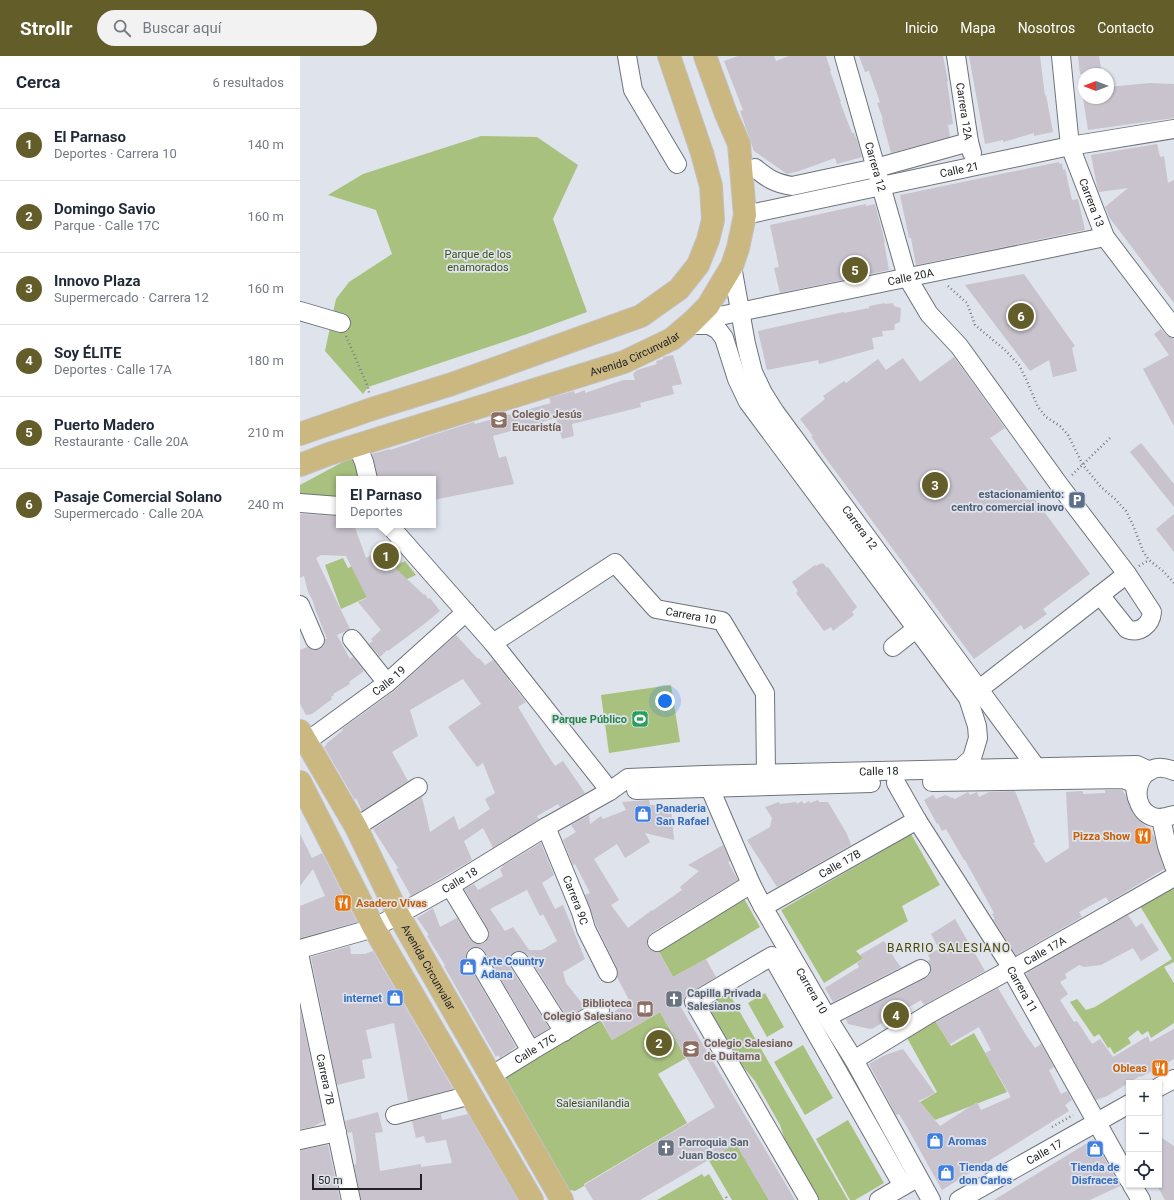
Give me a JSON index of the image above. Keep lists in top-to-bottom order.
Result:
{
  "streets": {
    "main road": ["Avenida Circunvalar"],
    "street": [
      "Carrera 12A",
      "Carrera 12",
      "Calle 21",
      "Carrera 13",
      "Calle 20A",
      "Carrera 10",
      "Calle 19",
      "Calle 18",
      "Calle 17B",
      "Carrera 9C",
      "Calle 17A",
      "Carrera 11",
      "Calle 17C",
      "Carrera 7B",
      "Calle 17"
    ]
  },
  "crossings": [
    ["Carrera 12A", "Calle 21"],
    ["Carrera 12", "Calle 21"],
    ["Carrera 12", "Calle 20A"],
    ["Carrera 12", "Avenida Circunvalar"],
    ["Carrera 12", "Calle 18"],
    ["Calle 21", "Carrera 13"],
    ["Calle 21", "Avenida Circunvalar"],
    ["Carrera 13", "Calle 20A"],
    ["Calle 20A", "Avenida Circunvalar"],
    ["Avenida Circunvalar", "Calle 19"],
    ["Avenida Circunvalar", "Calle 18"],
    ["Avenida Circunvalar", "Calle 17C"],
    ["Carrera 10", "Calle 18"],
    ["Carrera 10", "Calle 17B"],
    ["Carrera 10", "Calle 17A"],
    ["Calle 18", "Carrera 9C"],
    ["Calle 18", "Carrera 11"],
    ["Calle 17B", "Carrera 11"],
    ["Calle 17A", "Carrera 11"],
    ["Carrera 11", "Calle 17"]
  ],
  "districts": ["BARRIO SALESIANO"],
  "parks": ["Parque de los enamorados", "Salesianilandia"],
  "places": {
    "school or university": ["Colegio Jesús Eucaristía", "Colegio Salesiano de Duitama"],
    "parking": ["estacionamiento: centro comercial inovo"],
    "sports": ["Parque Público"],
    "shop": [
      "Panaderia San Rafael",
      "Arte Country Adana",
      "internet",
      "Aromas",
      "Tienda de Disfraces",
      "Tienda de don Carlos"
    ],
    "restaurant": ["Pizza Show", "Asadero Vivas", "Obleas"],
    "church": ["Capilla Privada Salesianos", "Parroquia San Juan Bosco"],
    "library": ["Biblioteca Colegio Salesiano"]
  },
  "scale_bar": "50 m",
  "north": "left",
  "page": {
    "header": "Strollr",
    "search": "Buscar aquí",
    "nav": [
      "Inicio",
      "Mapa",
      "Nosotros",
      "Contacto"
    ],
    "heading": ["Cerca", "6 resultados"],
    "list": [
      {
        "mark": "1",
        "name": "El Parnaso",
        "note": "Deportes · Carrera 10",
        "value": "140 m"
      },
      {
        "mark": "2",
        "name": "Domingo Savio",
        "note": "Parque · Calle 17C",
        "value": "160 m"
      },
      {
        "mark": "3",
        "name": "Innovo Plaza",
        "note": "Supermercado · Carrera 12",
        "value": "160 m"
      },
      {
        "mark": "4",
        "name": "Soy ÉLITE",
        "note": "Deportes · Calle 17A",
        "value": "180 m"
      },
      {
        "mark": "5",
        "name": "Puerto Madero",
        "note": "Restaurante · Calle 20A",
        "value": "210 m"
      },
      {
        "mark": "6",
        "name": "Pasaje Comercial Solano",
        "note": "Supermercado · Calle 20A",
        "value": "240 m"
      }
    ],
    "pins": [
      "5",
      "6",
      "3",
      "1",
      "4",
      "2"
    ],
    "popup": ["El Parnaso", "Deportes"],
    "map_buttons": ["+", "−"],
    "scale": "50 m"
  }
}
